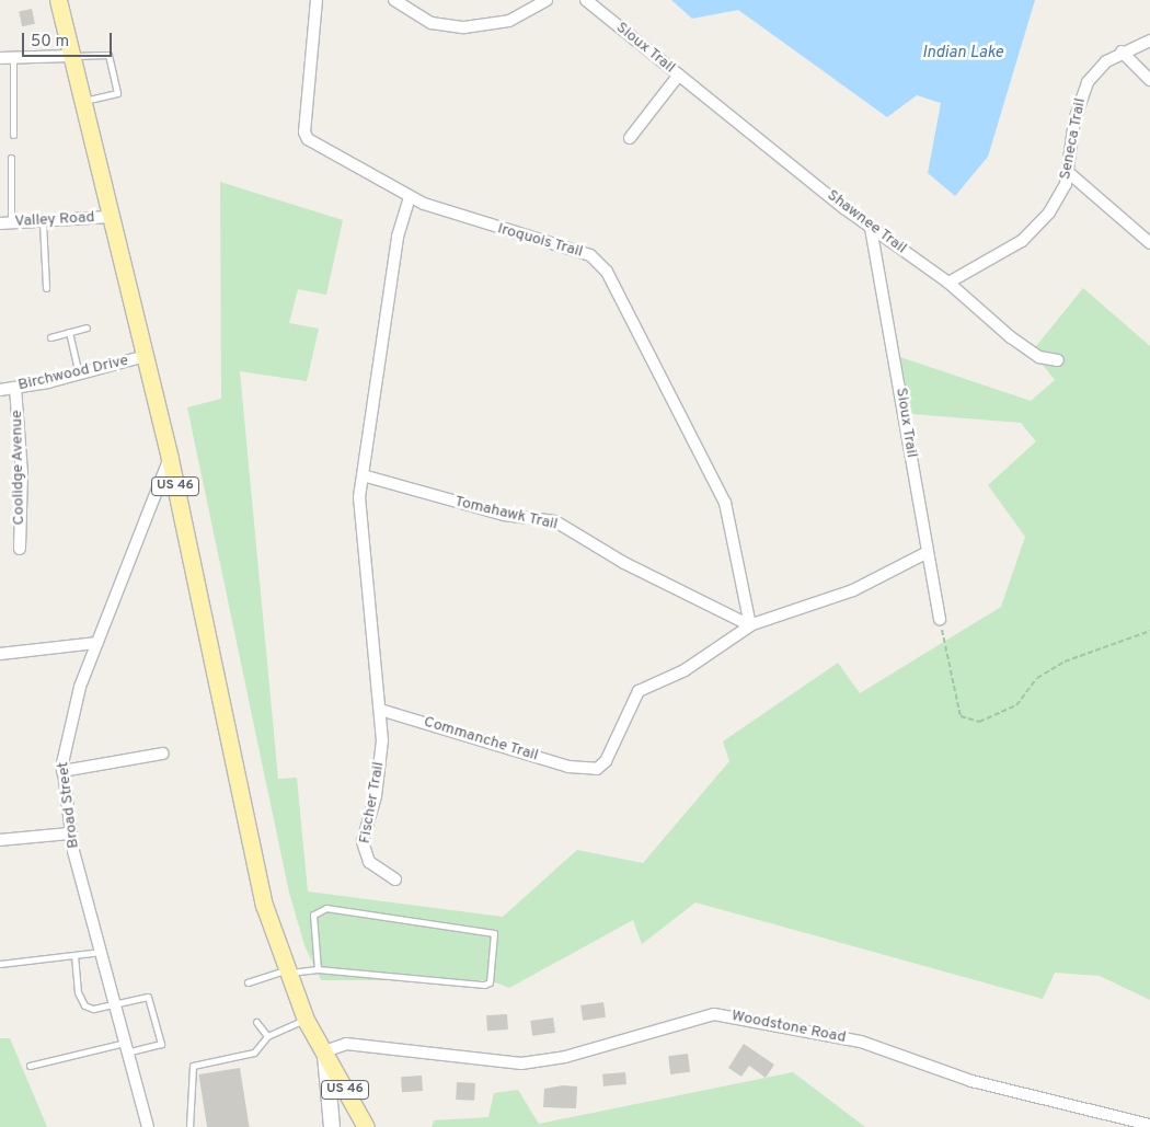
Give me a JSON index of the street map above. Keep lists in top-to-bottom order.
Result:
{
  "streets": {
    "main road": ["US 46"],
    "street": [
      "Sioux Trail",
      "Seneca Trail",
      "Valley Road",
      "Shawnee Trail",
      "Iroquois Trail",
      "Birchwood Drive",
      "Coolidge Avenue",
      "Tomahawk Trail",
      "Commanche Trail",
      "Fischer Trail",
      "Broad Street",
      "Woodstone Road"
    ]
  },
  "crossings": [
    ["Sioux Trail", "Shawnee Trail"],
    ["Seneca Trail", "Shawnee Trail"],
    ["Valley Road", "US 46"],
    ["Iroquois Trail", "Tomahawk Trail"],
    ["Iroquois Trail", "Commanche Trail"],
    ["Birchwood Drive", "Coolidge Avenue"],
    ["Birchwood Drive", "US 46"],
    ["US 46", "Broad Street"],
    ["US 46", "Woodstone Road"],
    ["Tomahawk Trail", "Commanche Trail"],
    ["Commanche Trail", "Fischer Trail"]
  ],
  "water": ["Indian Lake"],
  "scale_bar": "50 m"
}
